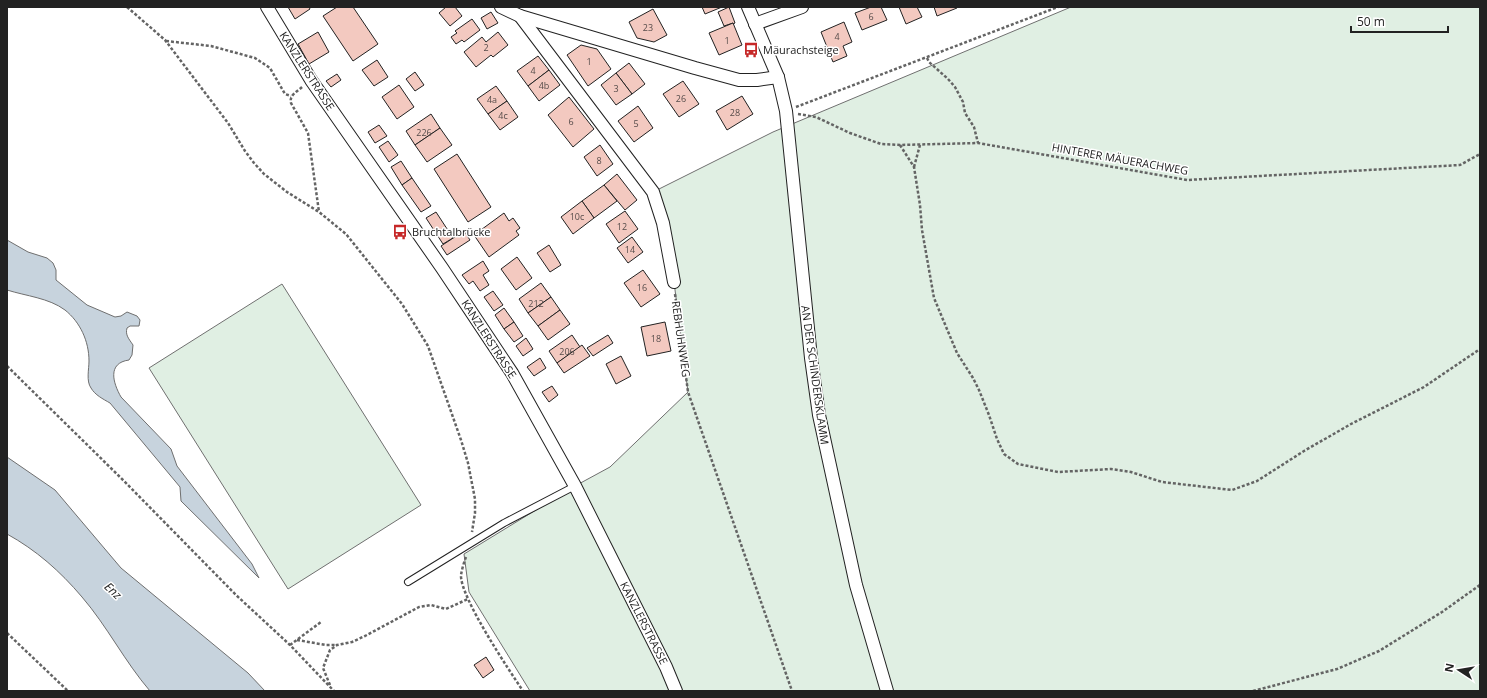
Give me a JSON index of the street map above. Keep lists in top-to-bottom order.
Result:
{
  "streets": {
    "street": ["KANZLERSTRASSE", "AN DER SCHINDERSKLAMM"],
    "path": ["HINTERER MÄUERACHWEG", "REBHUHNWEG"]
  },
  "crossings": [
    ["HINTERER MÄUERACHWEG", "AN DER SCHINDERSKLAMM"]
  ],
  "water": ["Enz"],
  "places": {
    "bus stop": ["Mäurachsteige", "Bruchtalbrücke"]
  },
  "house_numbers": [
    "6",
    "23",
    "4",
    "1",
    "2",
    "1",
    "4",
    "4b",
    "3",
    "26",
    "4a",
    "28",
    "4c",
    "6",
    "5",
    "226",
    "8",
    "10c",
    "12",
    "14",
    "16",
    "212",
    "18",
    "206"
  ],
  "scale_bar": "50 m",
  "north": "left"
}
